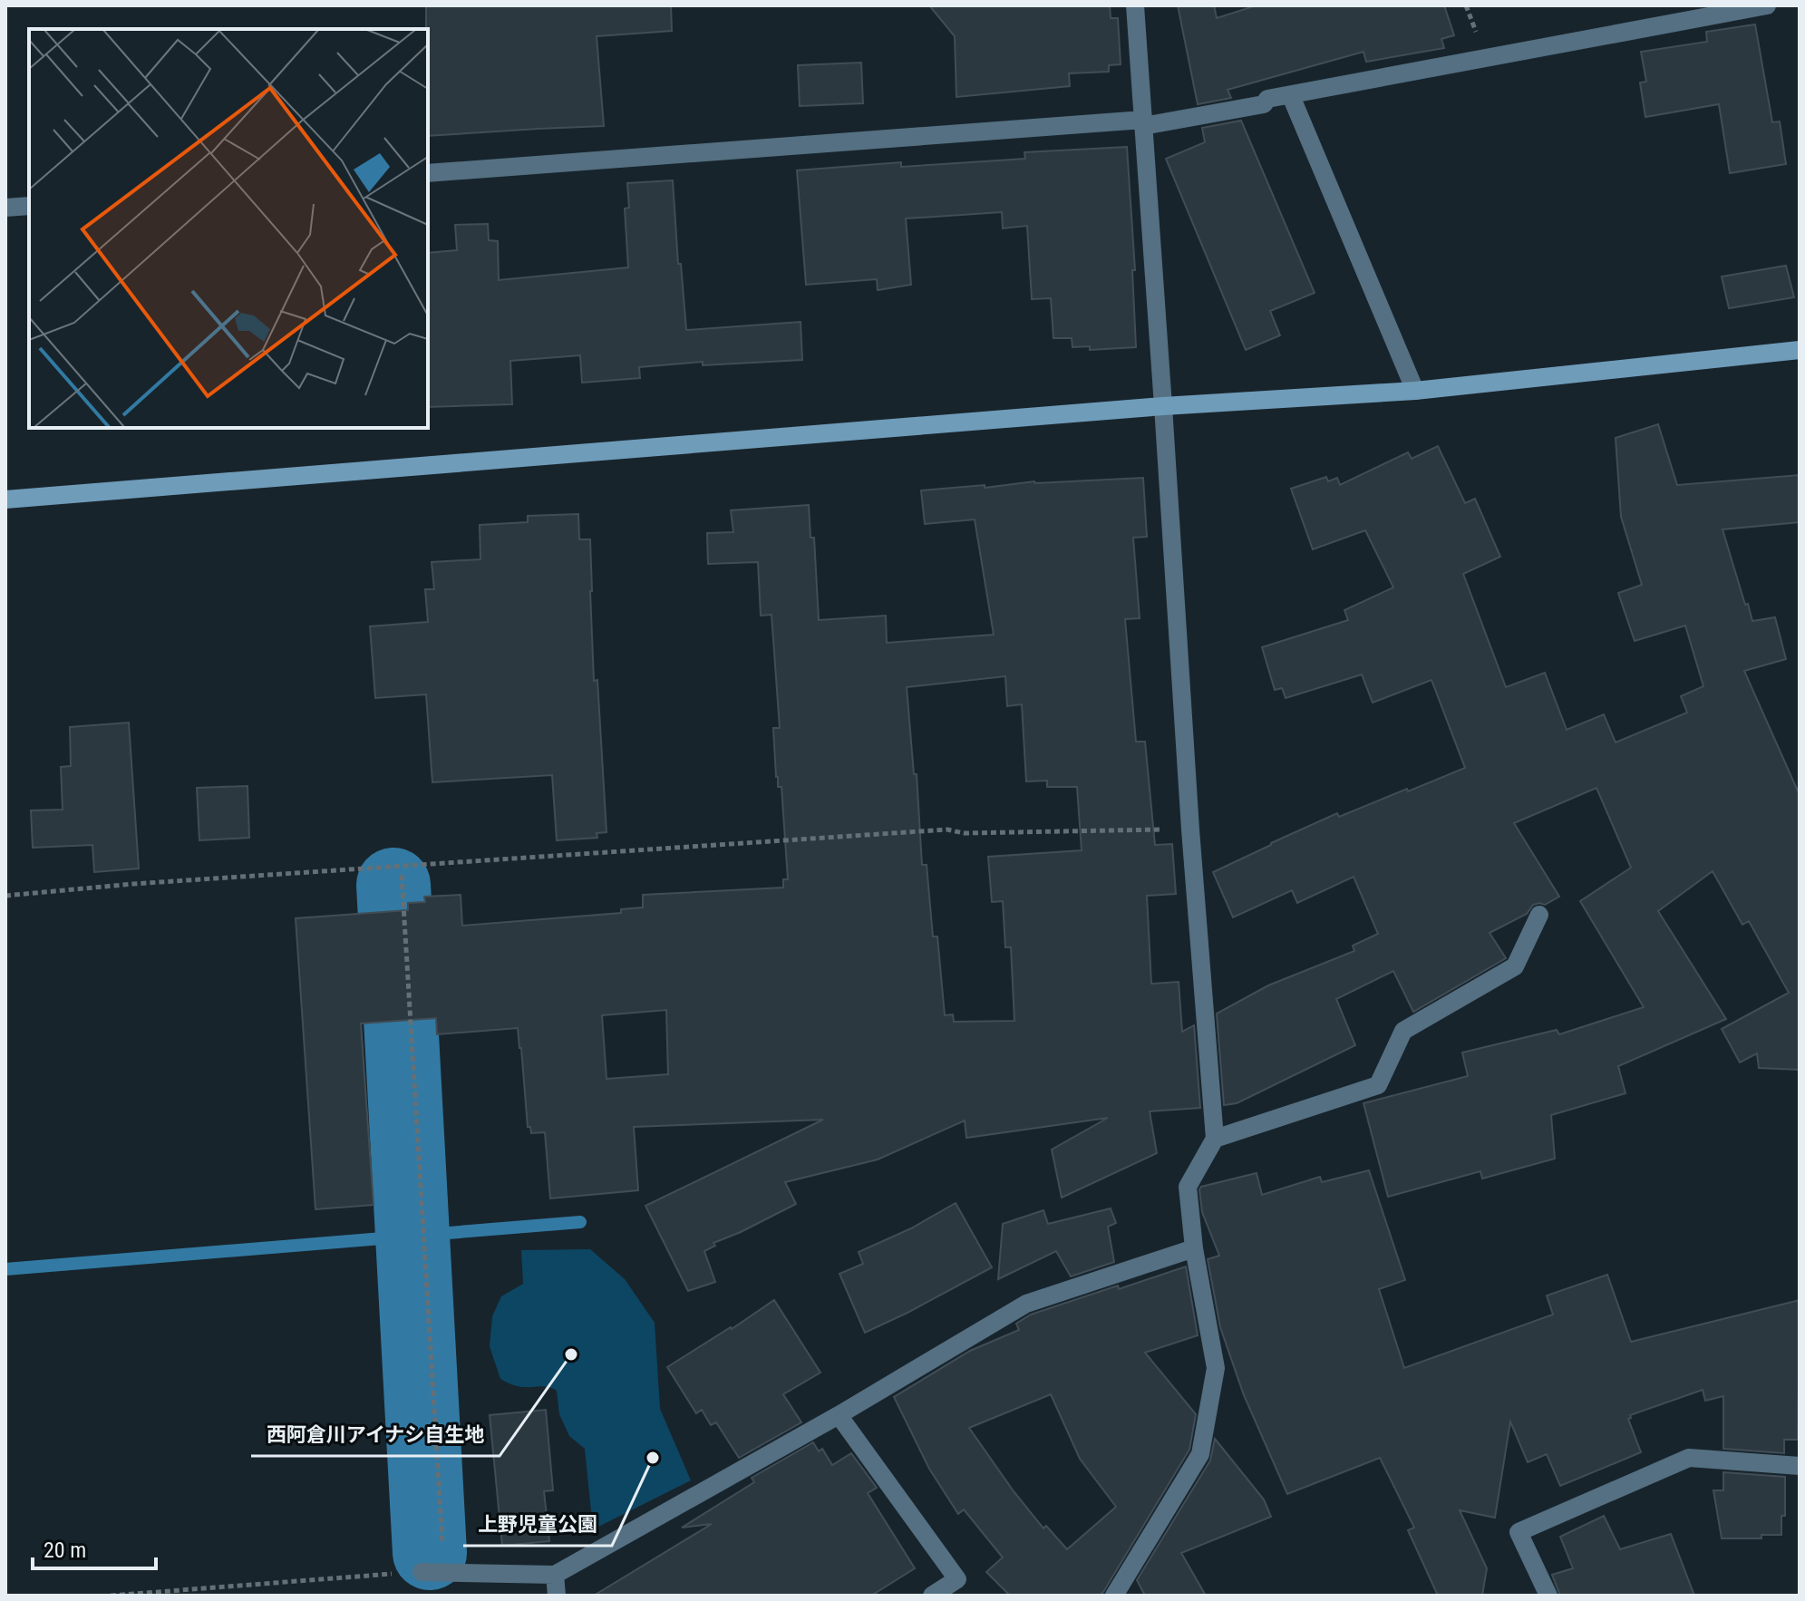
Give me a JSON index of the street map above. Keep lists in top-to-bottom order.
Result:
{
  "places": ["西阿倉川アイナシ自生地", "上野児童公園"],
  "scale_bar": "20 m"
}
